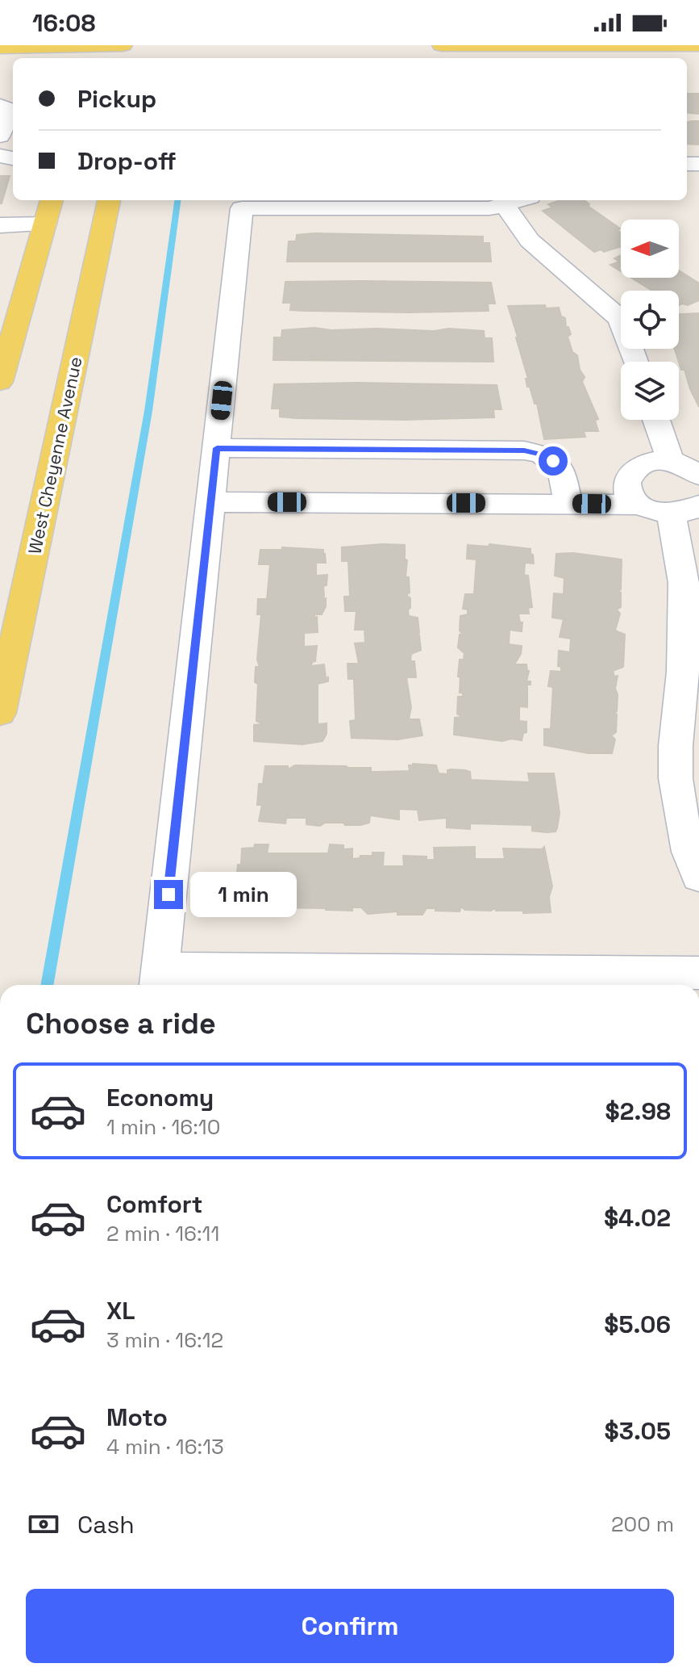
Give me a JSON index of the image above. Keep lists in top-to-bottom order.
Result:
{
  "streets": {
    "main road": ["West Cheyenne Avenue"]
  },
  "north": "left",
  "page": {
    "status": "16:08",
    "banner": ["Pickup", "Drop-off"],
    "bubble": "1 min",
    "heading": "Choose a ride",
    "list": [
      {
        "name": "Economy",
        "note": "1 min · 16:10",
        "value": "$2.98"
      },
      {
        "name": "Comfort",
        "note": "2 min · 16:11",
        "value": "$4.02"
      },
      {
        "name": "XL",
        "note": "3 min · 16:12",
        "value": "$5.06"
      },
      {
        "name": "Moto",
        "note": "4 min · 16:13",
        "value": "$3.05"
      }
    ],
    "pay": ["Cash", "200 m"],
    "buttons": "Confirm"
  }
}
